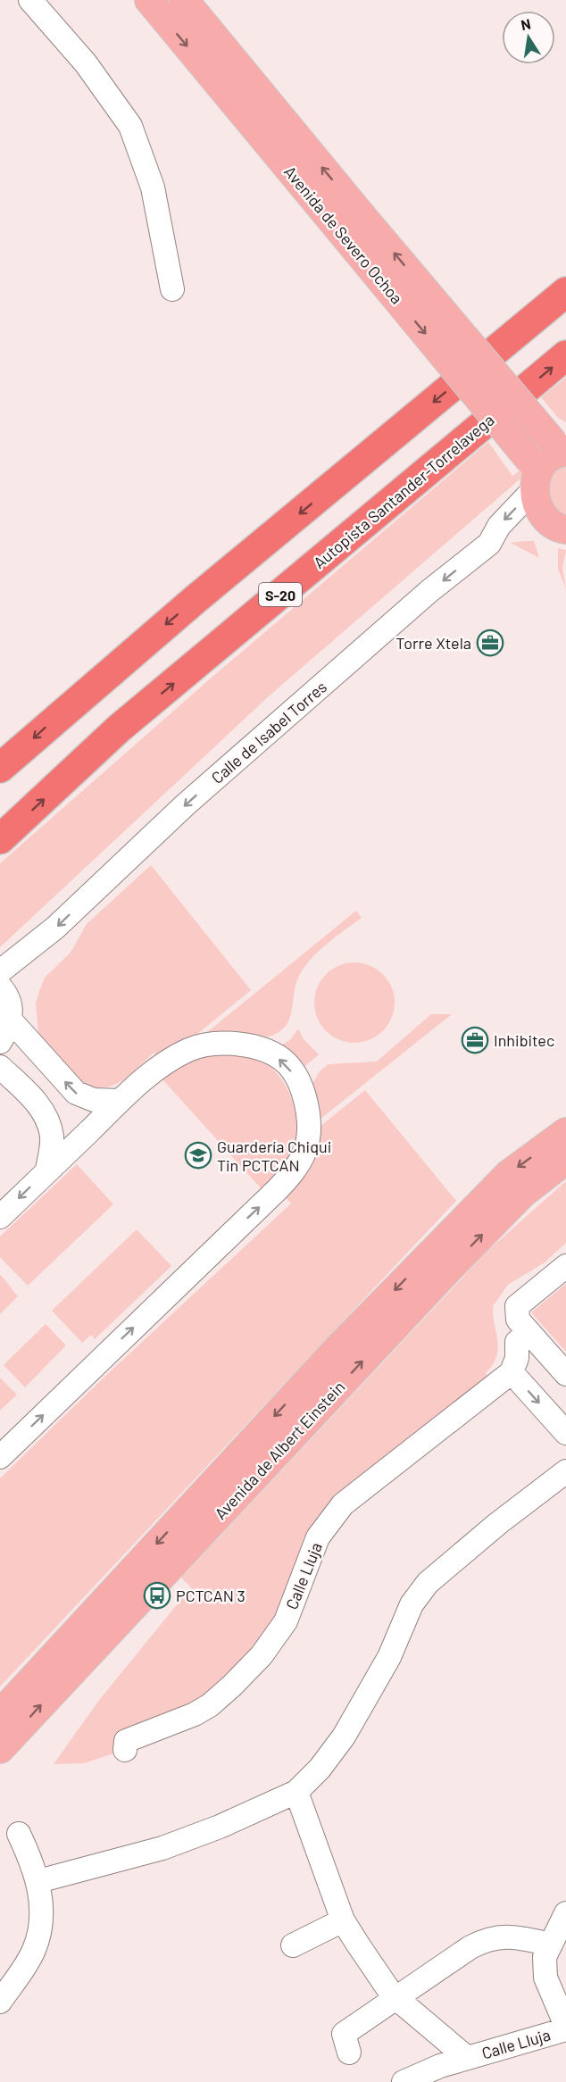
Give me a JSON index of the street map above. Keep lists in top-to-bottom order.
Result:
{
  "streets": {
    "highway": ["Autopista Santander-Torrelavega", "S-20"],
    "main road": ["Avenida de Severo Ochoa", "Avenida de Albert Einstein"],
    "street": ["Calle de Isabel Torres", "Calle Lluja"]
  },
  "crossings": [
    ["Avenida de Severo Ochoa", "Calle de Isabel Torres"]
  ],
  "one_way": ["Calle de Isabel Torres"],
  "places": {
    "office": ["Torre Xtela", "Inhibitec"],
    "school or university": ["Guardería Chiqui Tin PCTCAN"],
    "bus stop": ["PCTCAN 3"]
  },
  "north": "top"
}
